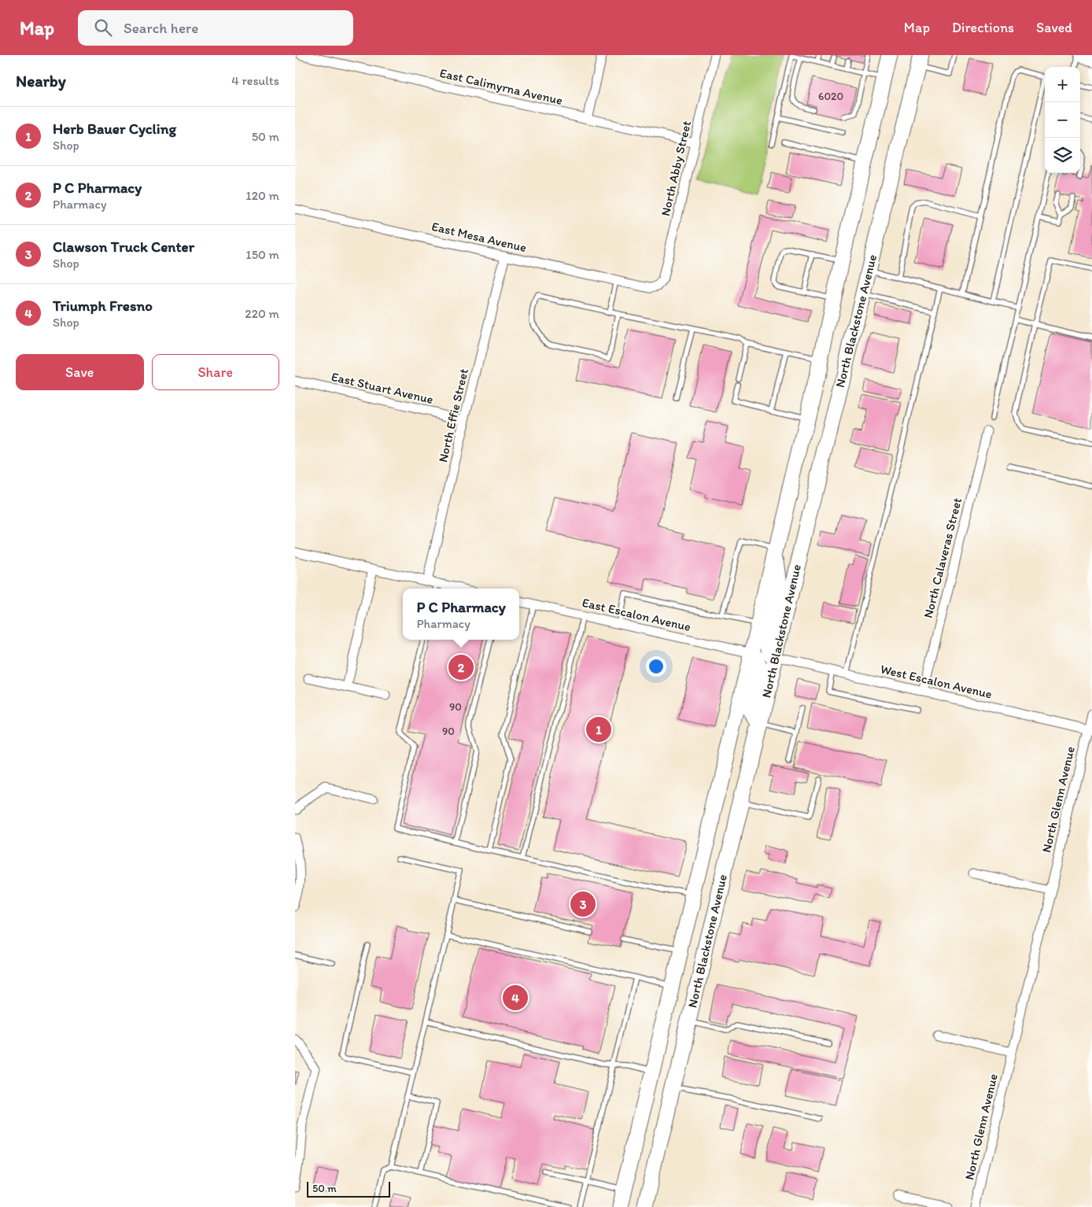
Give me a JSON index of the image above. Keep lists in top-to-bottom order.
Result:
{
  "streets": {
    "main road": ["North Blackstone Avenue"],
    "street": [
      "East Calimyrna Avenue",
      "North Abby Street",
      "East Mesa Avenue",
      "East Stuart Avenue",
      "North Effie Street",
      "North Calaveras Street",
      "East Escalon Avenue",
      "West Escalon Avenue",
      "North Glenn Avenue"
    ]
  },
  "crossings": [
    ["East Calimyrna Avenue", "North Abby Street"],
    ["North Abby Street", "East Mesa Avenue"],
    ["East Mesa Avenue", "North Effie Street"],
    ["North Blackstone Avenue", "East Escalon Avenue"],
    ["North Blackstone Avenue", "West Escalon Avenue"],
    ["East Stuart Avenue", "North Effie Street"],
    ["North Calaveras Street", "West Escalon Avenue"],
    ["West Escalon Avenue", "North Glenn Avenue"]
  ],
  "house_numbers": ["6020", "90", "90"],
  "scale_bar": "50 m",
  "page": {
    "header": "Map",
    "search": "Search here",
    "nav": ["Map", "Directions", "Saved"],
    "heading": ["Nearby", "4 results"],
    "map_buttons": ["+", "−"],
    "list": [
      {
        "mark": "1",
        "name": "Herb Bauer Cycling",
        "note": "Shop",
        "value": "50 m"
      },
      {
        "mark": "2",
        "name": "P C Pharmacy",
        "note": "Pharmacy",
        "value": "120 m"
      },
      {
        "mark": "3",
        "name": "Clawson Truck Center",
        "note": "Shop",
        "value": "150 m"
      },
      {
        "mark": "4",
        "name": "Triumph Fresno",
        "note": "Shop",
        "value": "220 m"
      }
    ],
    "buttons": ["Save", "Share"],
    "popup": ["P C Pharmacy", "Pharmacy"],
    "pins": [
      "2",
      "1",
      "3",
      "4"
    ],
    "scale": "50 m"
  }
}
